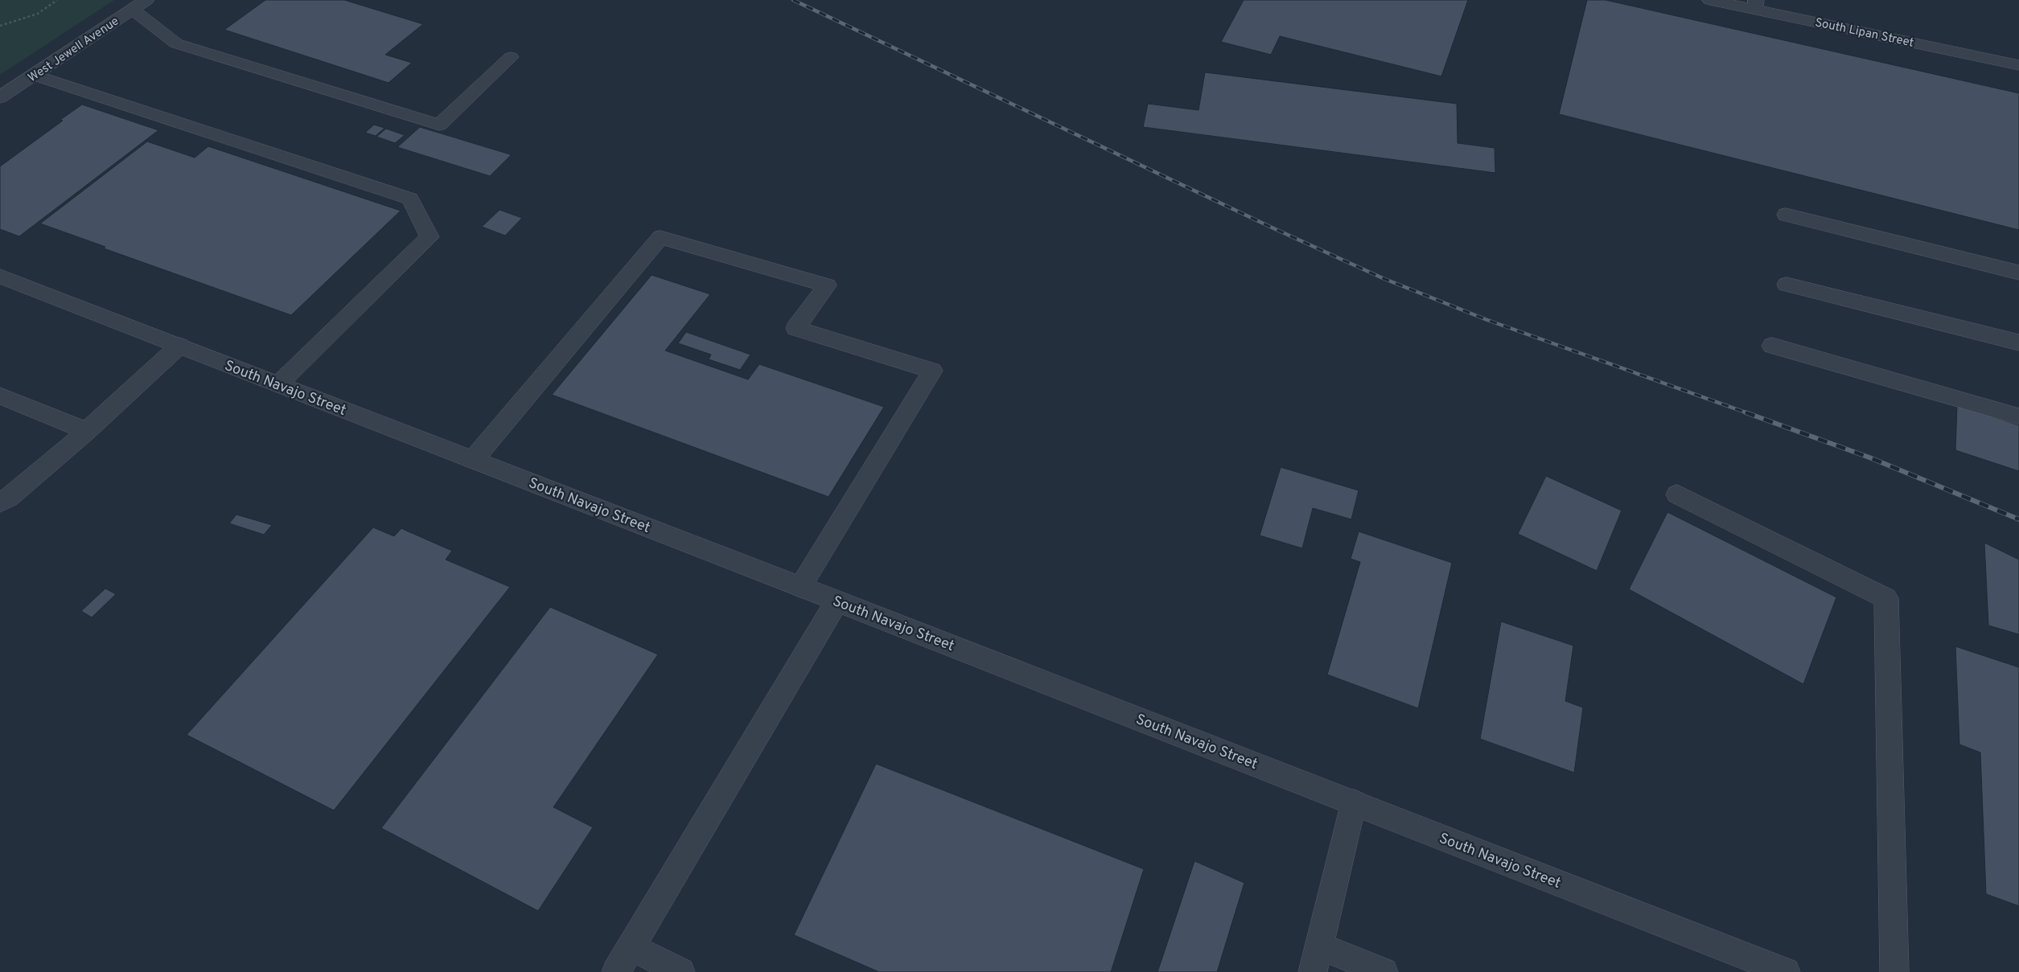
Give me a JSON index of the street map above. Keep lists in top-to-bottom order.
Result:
{
  "streets": {
    "street": ["South Lipan Street", "West Jewell Avenue", "South Navajo Street"]
  }
}
